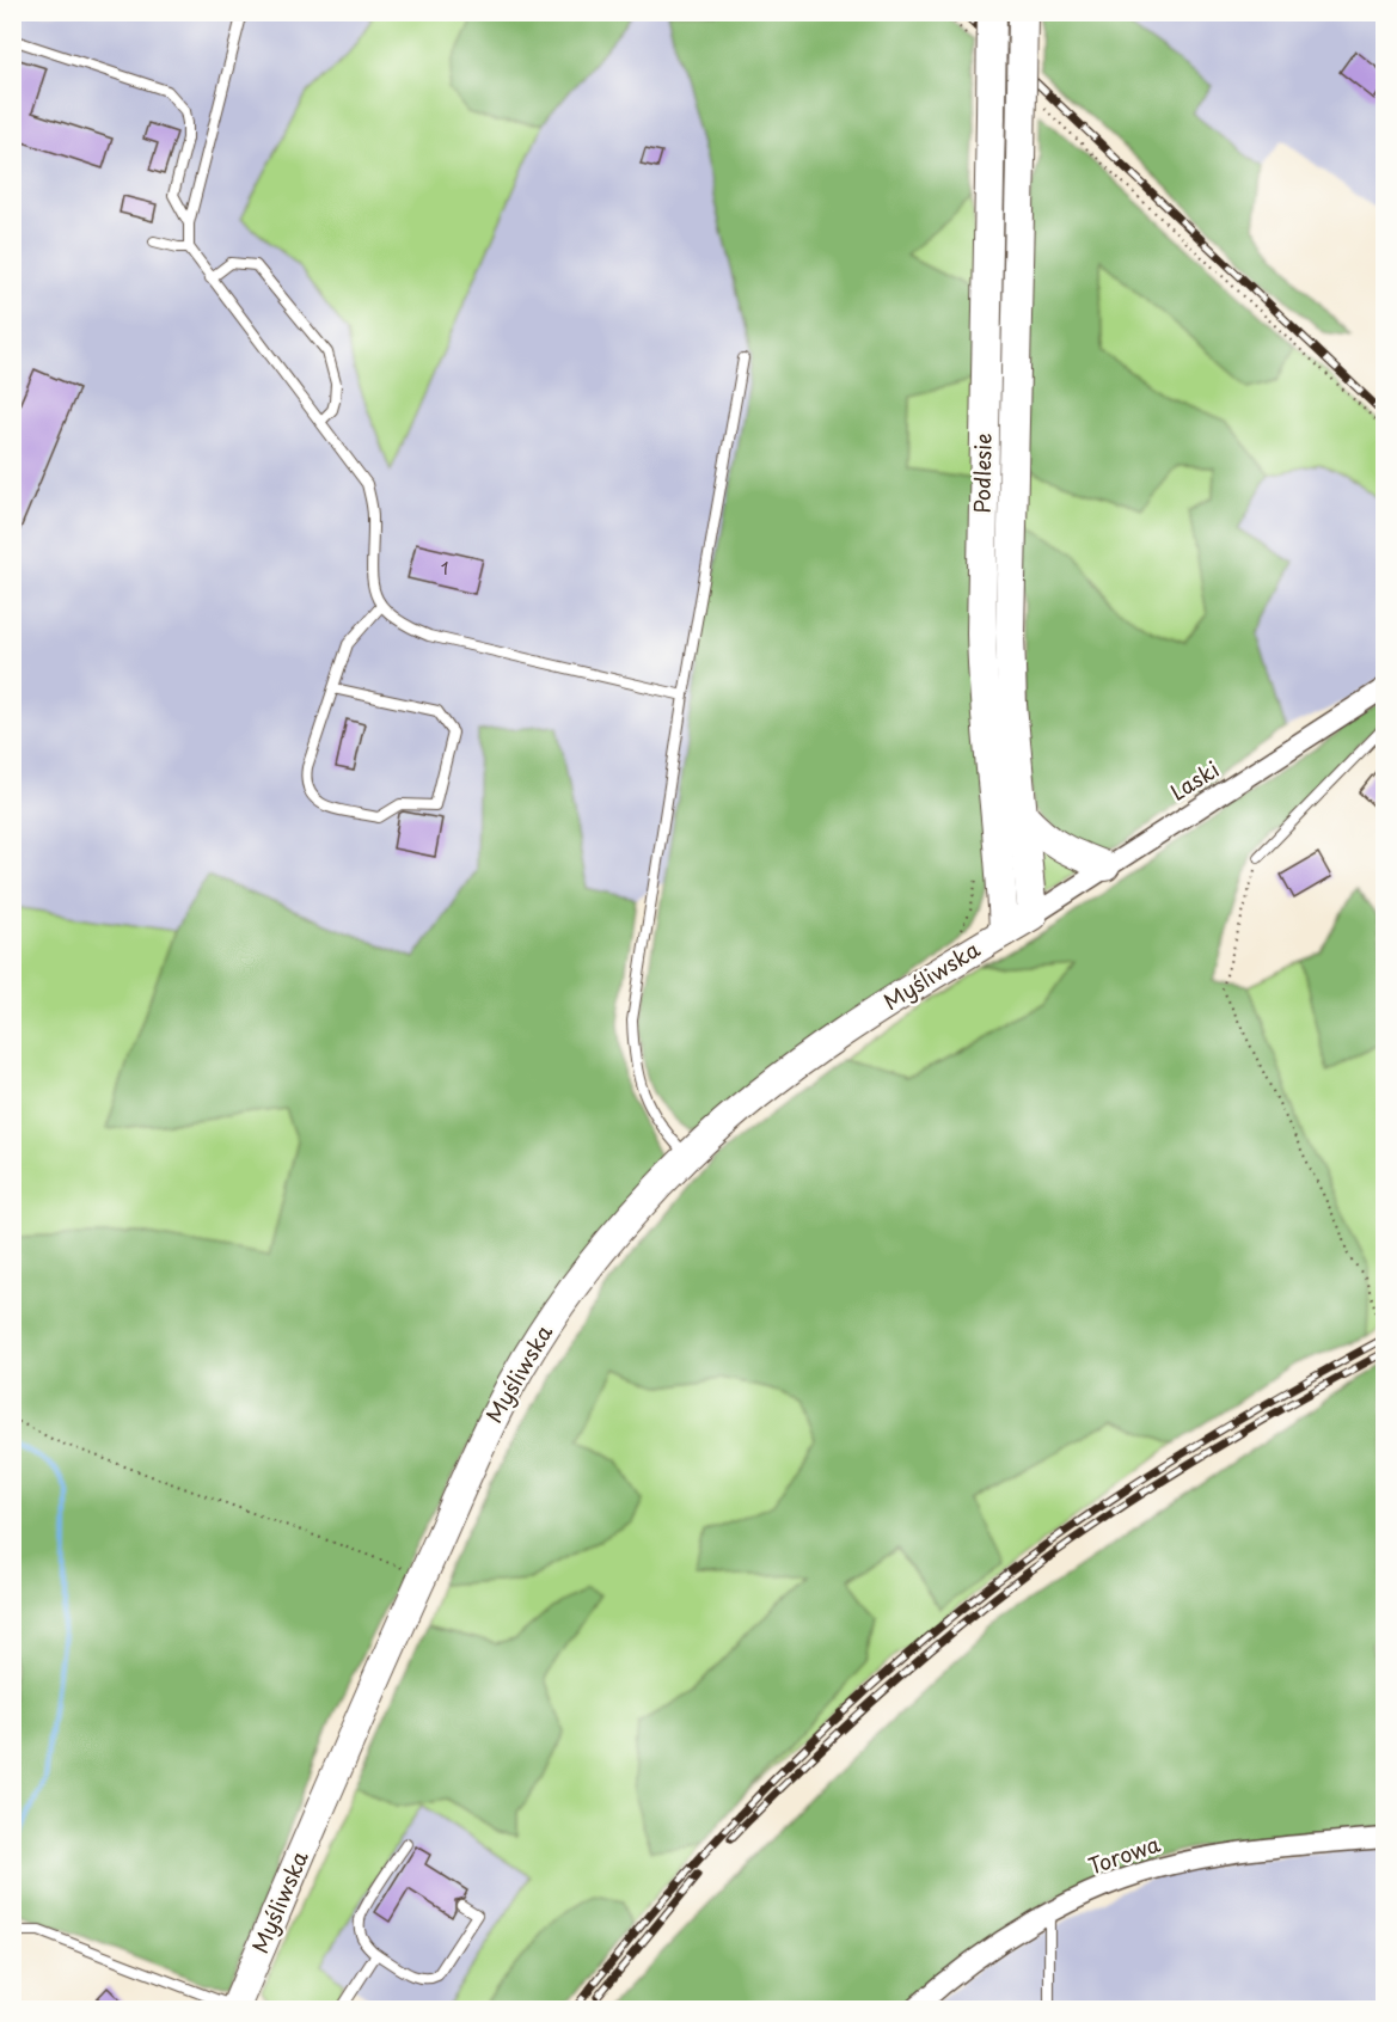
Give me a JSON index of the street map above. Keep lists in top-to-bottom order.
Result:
{
  "streets": {
    "street": [
      "Podlesie",
      "Laski",
      "Myśliwska",
      "Torowa"
    ]
  },
  "crossings": [
    ["Podlesie", "Laski"],
    ["Podlesie", "Myśliwska"],
    ["Laski", "Myśliwska"]
  ],
  "house_numbers": ["1"]
}
